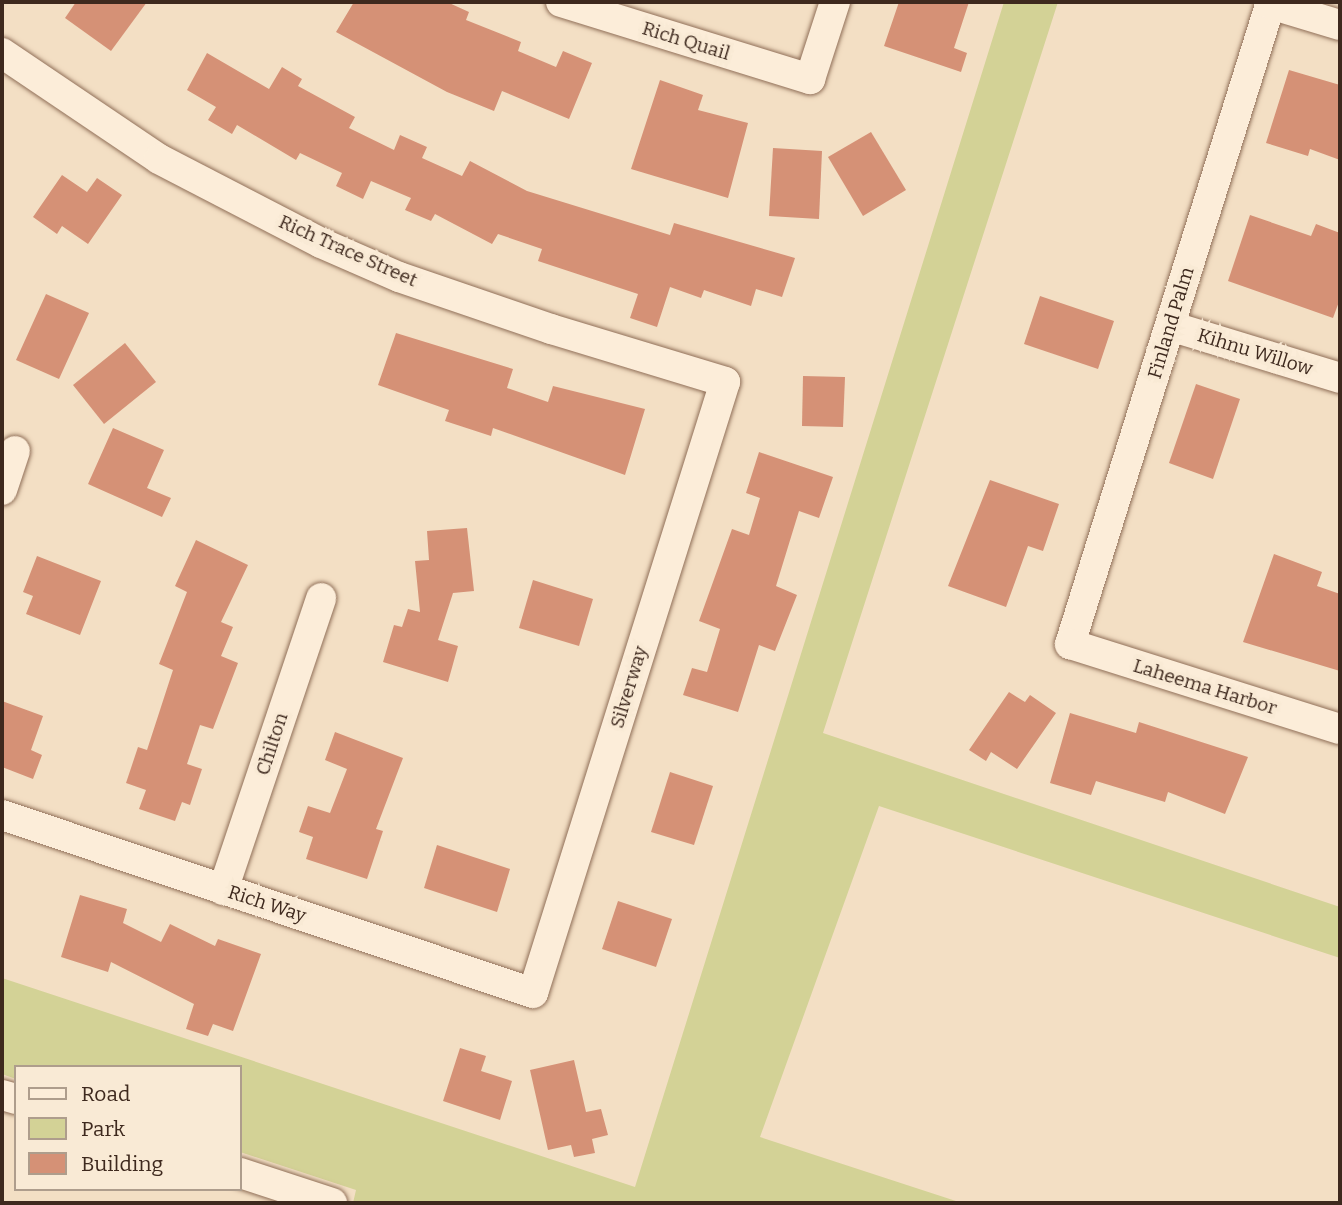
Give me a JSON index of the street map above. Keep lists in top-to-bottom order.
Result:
{
  "streets": {
    "street": [
      "Rich Quail",
      "Rich Trace Street",
      "Finland Palm",
      "Kihnu Willow",
      "Silverway",
      "Laheema Harbor",
      "Chilton",
      "Rich Way"
    ]
  },
  "crossings": [
    ["Rich Trace Street", "Silverway"],
    ["Finland Palm", "Kihnu Willow"],
    ["Finland Palm", "Laheema Harbor"],
    ["Silverway", "Rich Way"],
    ["Chilton", "Rich Way"]
  ],
  "legend": ["Road", "Park", "Building"]
}
